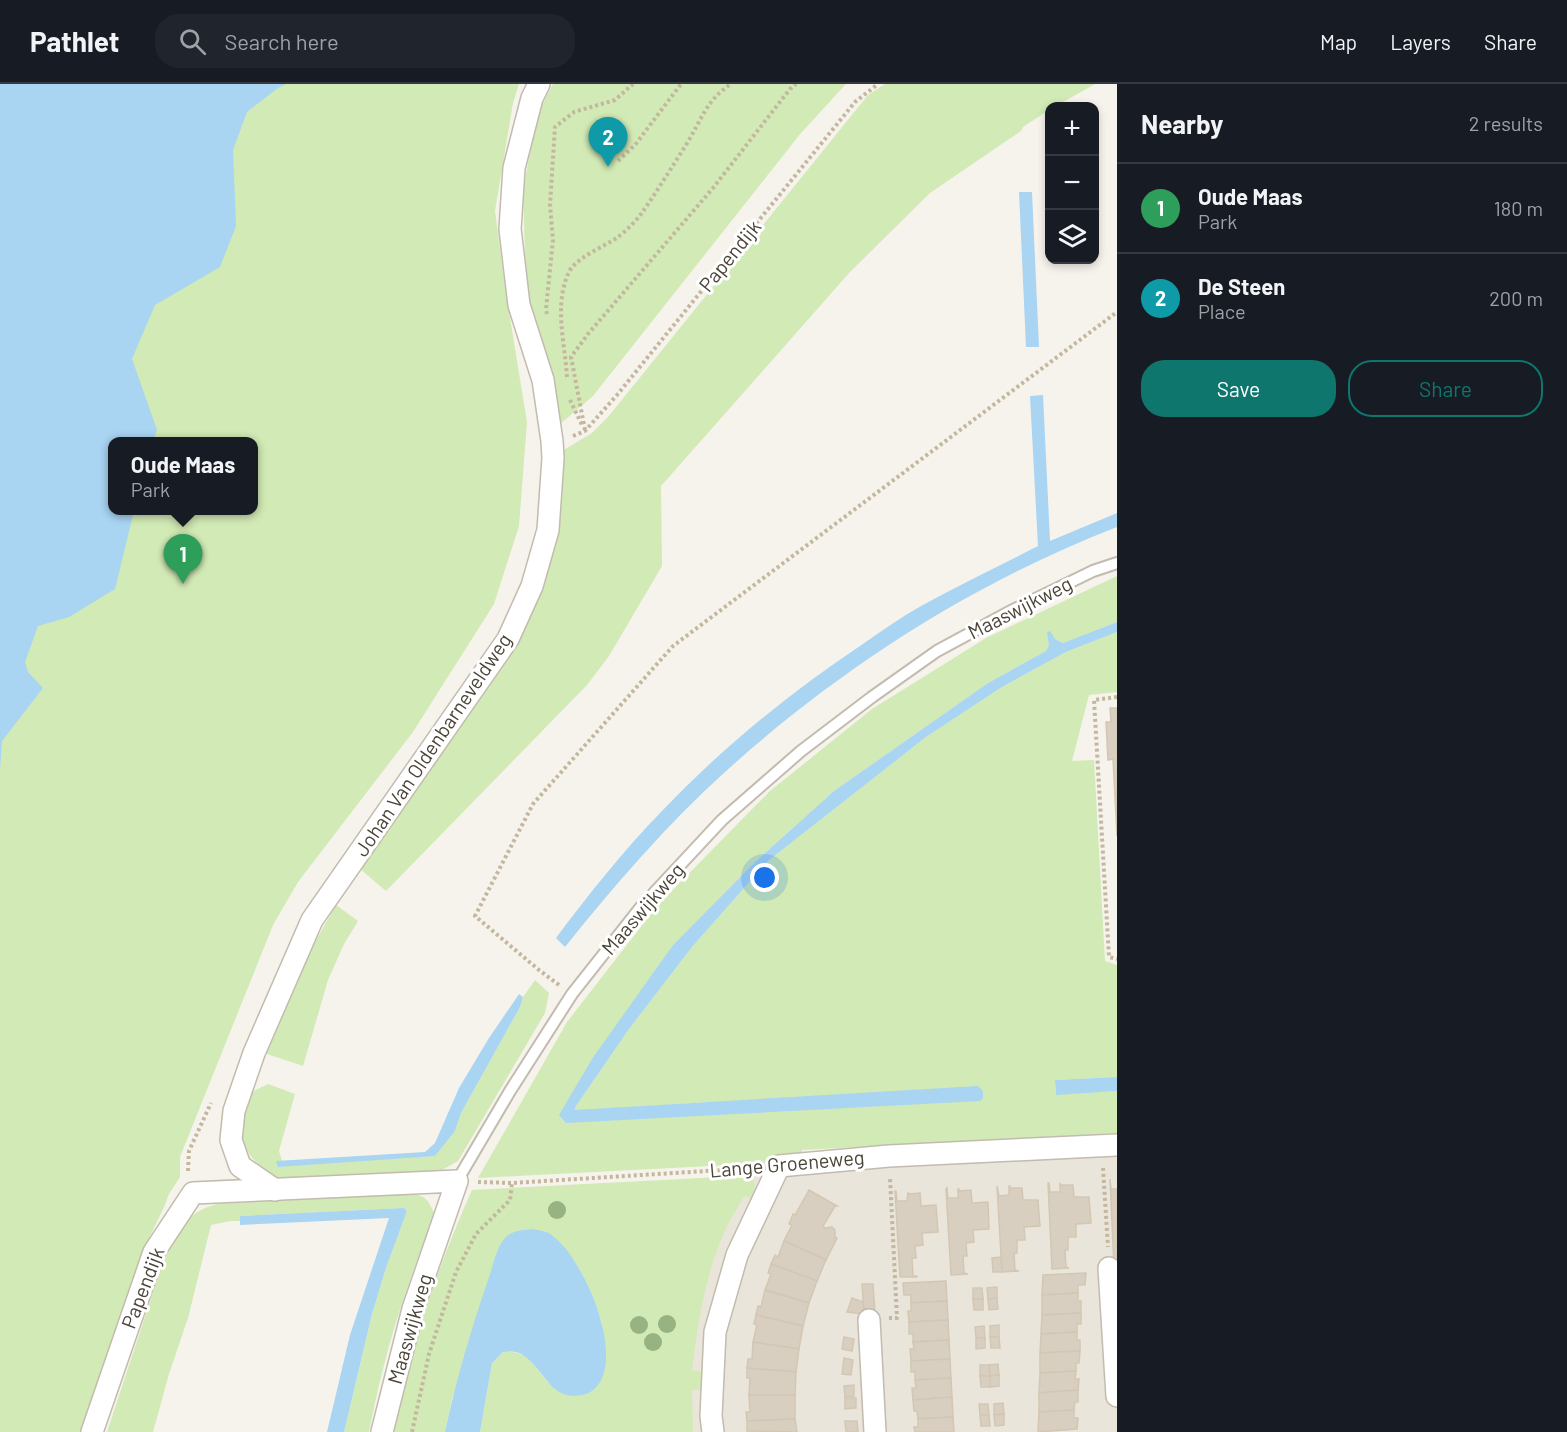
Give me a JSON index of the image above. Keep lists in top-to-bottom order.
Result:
{
  "streets": {
    "street": [
      "Papendijk",
      "Maaswijkweg",
      "Johan Van Oldenbarneveldweg",
      "Lange Groeneweg"
    ]
  },
  "crossings": [
    ["Papendijk", "Johan Van Oldenbarneveldweg"],
    ["Maaswijkweg", "Lange Groeneweg"]
  ],
  "page": {
    "header": "Pathlet",
    "search": "Search here",
    "nav": ["Map", "Layers", "Share"],
    "heading": ["Nearby", "2 results"],
    "map_buttons": ["+", "−"],
    "pins": ["2", "1"],
    "list": [
      {
        "mark": "1",
        "name": "Oude Maas",
        "note": "Park",
        "value": "180 m"
      },
      {
        "mark": "2",
        "name": "De Steen",
        "note": "Place",
        "value": "200 m"
      }
    ],
    "buttons": ["Save", "Share"],
    "popup": ["Oude Maas", "Park"]
  }
}
